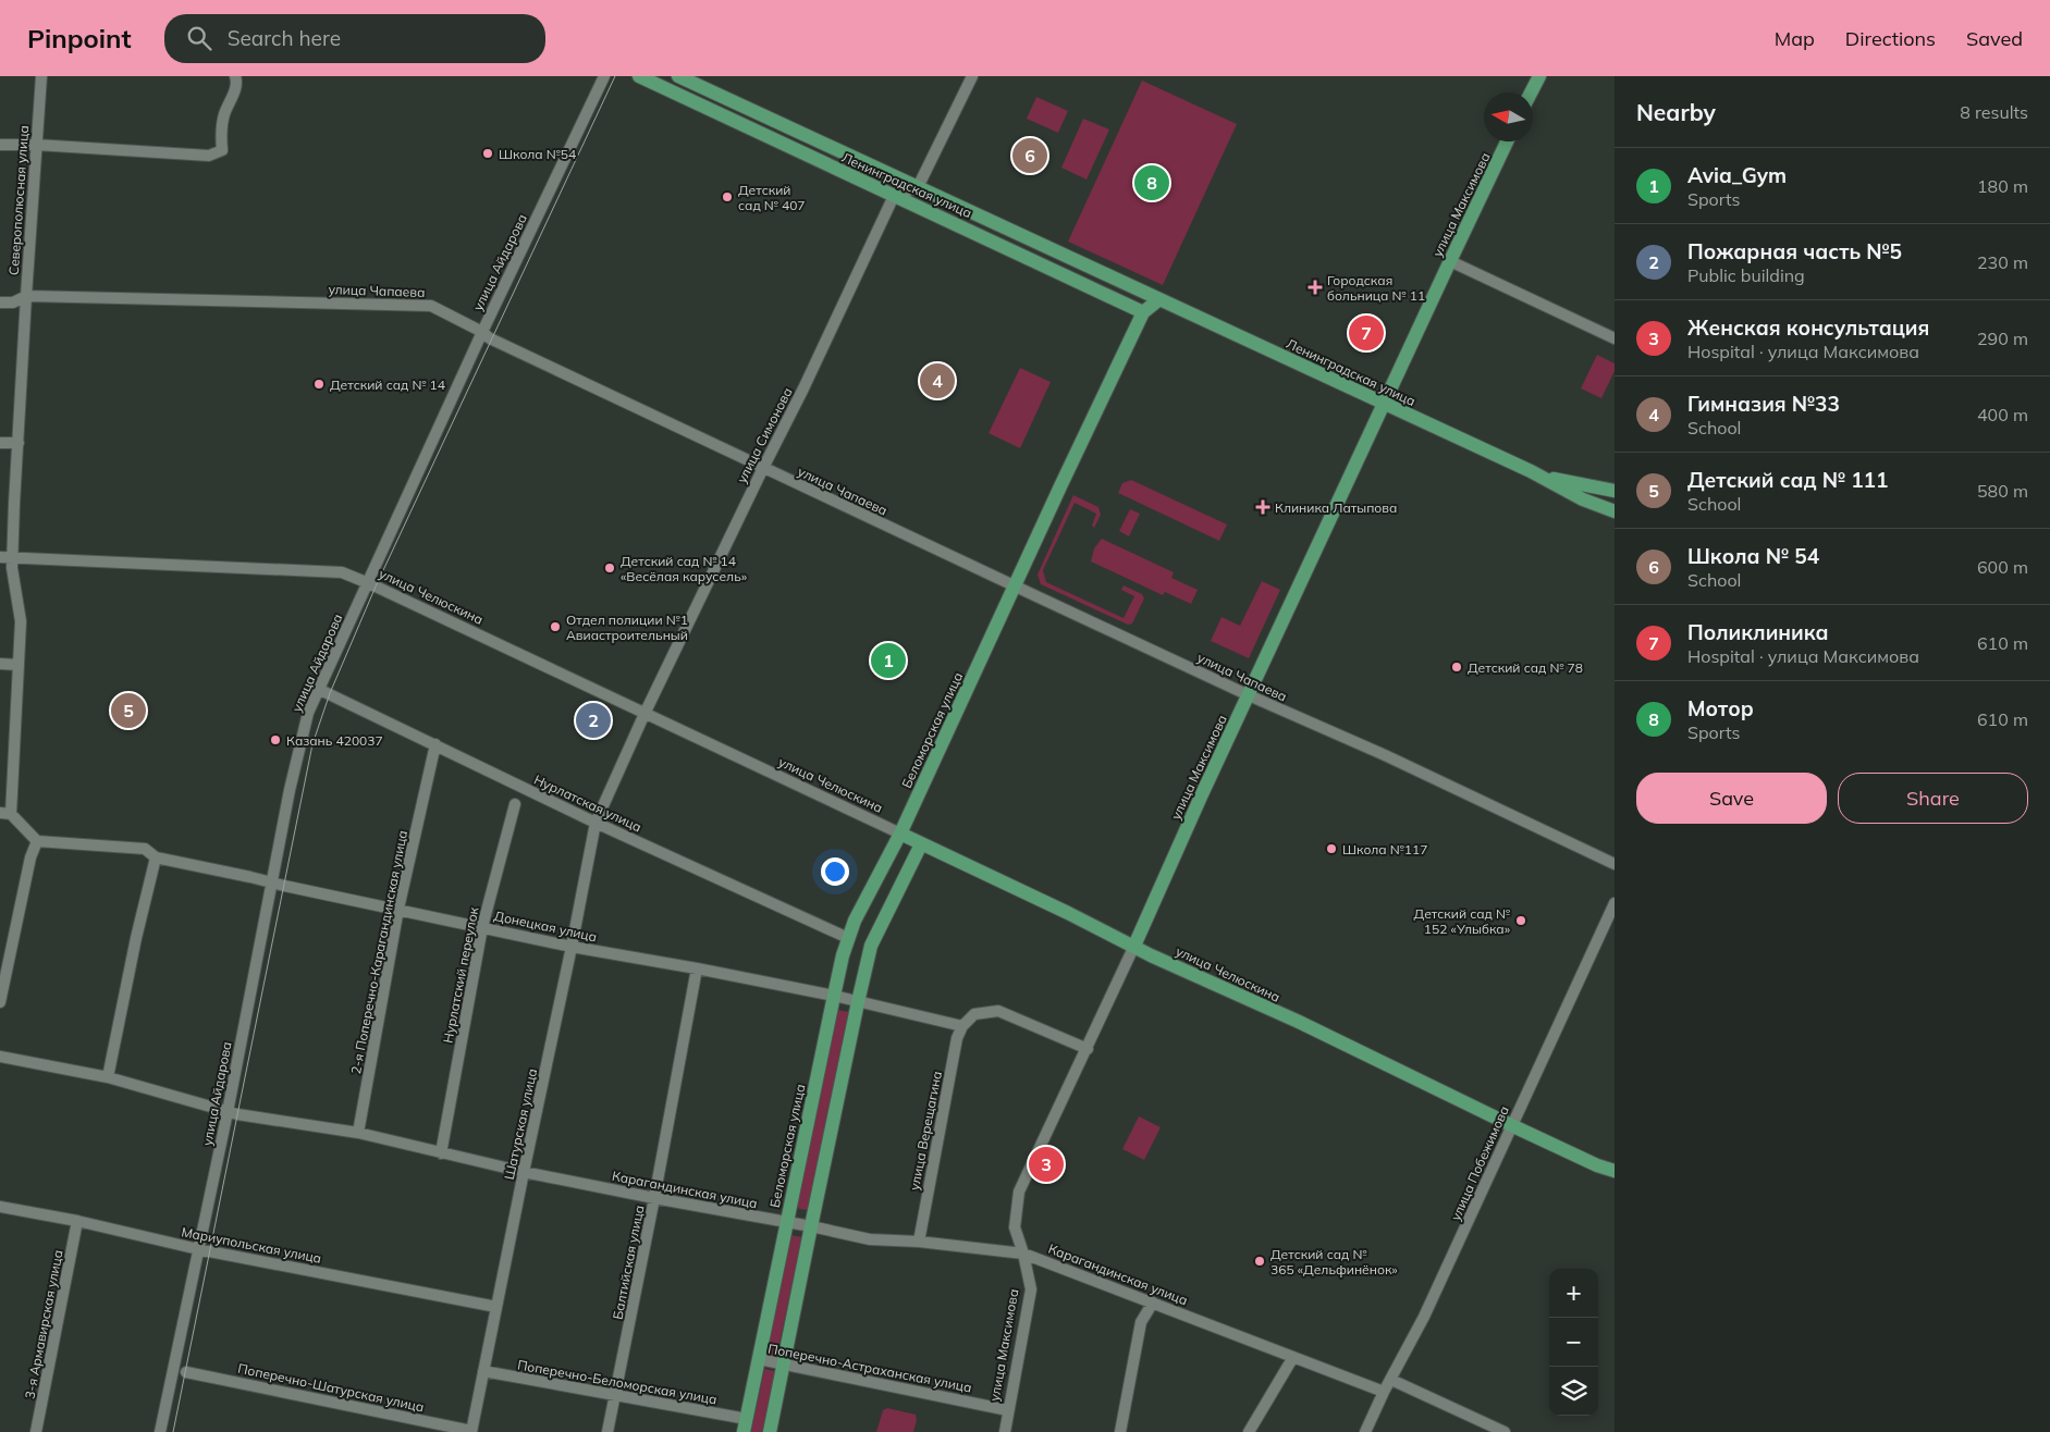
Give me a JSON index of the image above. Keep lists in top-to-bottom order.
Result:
{
  "streets": {
    "main road": [
      "Ленинградская улица",
      "улица Максимова",
      "улица Челюскина",
      "Беломорская улица"
    ],
    "street": [
      "Северополюсная улица",
      "улица Айдарова",
      "улица Чапаева",
      "улица Симонова",
      "Нурлатская улица",
      "Донецкая улица",
      "2-я Поперечно-Карагандинская улица",
      "Нурлатский переулок",
      "Шатурская улица",
      "улица Верещагина",
      "улица Побежимова",
      "Карагандинская улица",
      "Мариупольская улица",
      "Балтийская улица",
      "3-я Армавирская улица",
      "Поперечно-Астраханская улица",
      "Поперечно-Беломорская улица",
      "Поперечно-Шатурская улица"
    ]
  },
  "crossings": [
    ["Ленинградская улица", "улица Максимова"],
    ["Ленинградская улица", "улица Симонова"],
    ["Ленинградская улица", "Беломорская улица"],
    ["Северополюсная улица", "улица Чапаева"],
    ["Северополюсная улица", "улица Челюскина"],
    ["улица Максимова", "улица Чапаева"],
    ["улица Максимова", "улица Челюскина"],
    ["улица Максимова", "Карагандинская улица"],
    ["улица Максимова", "Поперечно-Астраханская улица"],
    ["улица Айдарова", "улица Чапаева"],
    ["улица Айдарова", "улица Челюскина"],
    ["улица Айдарова", "Нурлатская улица"],
    ["улица Айдарова", "Донецкая улица"],
    ["улица Айдарова", "Карагандинская улица"],
    ["улица Айдарова", "Мариупольская улица"],
    ["улица Чапаева", "улица Симонова"],
    ["улица Чапаева", "Беломорская улица"],
    ["улица Симонова", "улица Челюскина"],
    ["улица Симонова", "Нурлатская улица"],
    ["улица Симонова", "Шатурская улица"],
    ["улица Челюскина", "Беломорская улица"],
    ["улица Челюскина", "улица Побежимова"],
    ["Беломорская улица", "Нурлатская улица"],
    ["Беломорская улица", "Донецкая улица"],
    ["Беломорская улица", "Карагандинская улица"],
    ["Беломорская улица", "Поперечно-Астраханская улица"],
    ["Беломорская улица", "Поперечно-Беломорская улица"],
    ["Нурлатская улица", "2-я Поперечно-Карагандинская улица"],
    ["Нурлатская улица", "Шатурская улица"],
    ["Донецкая улица", "2-я Поперечно-Карагандинская улица"],
    ["Донецкая улица", "Нурлатский переулок"],
    ["Донецкая улица", "Шатурская улица"],
    ["Донецкая улица", "улица Верещагина"],
    ["Донецкая улица", "Балтийская улица"],
    ["2-я Поперечно-Карагандинская улица", "Карагандинская улица"],
    ["Нурлатский переулок", "Карагандинская улица"],
    ["Шатурская улица", "Карагандинская улица"],
    ["Шатурская улица", "Мариупольская улица"],
    ["Шатурская улица", "Поперечно-Беломорская улица"],
    ["Шатурская улица", "Поперечно-Шатурская улица"],
    ["улица Верещагина", "Карагандинская улица"],
    ["улица Побежимова", "Карагандинская улица"],
    ["Карагандинская улица", "Балтийская улица"],
    ["Мариупольская улица", "3-я Армавирская улица"],
    ["Балтийская улица", "Поперечно-Беломорская улица"]
  ],
  "places": {
    "other": [
      "Школа №54",
      "Детский сад № 407",
      "Детский сад № 14",
      "Детский сад № 14 «Весёлая карусель»",
      "Отдел полиции №1 Авиастроительный",
      "Детский сад № 78",
      "Казань 420037",
      "Школа №117",
      "Детский сад № 152 «Улыбка»",
      "Детский сад № 365 «Дельфинёнок»"
    ],
    "health": ["Городская больница № 11", "Клиника Латыпова"]
  },
  "north": "left",
  "page": {
    "header": "Pinpoint",
    "search": "Search here",
    "nav": ["Map", "Directions", "Saved"],
    "heading": ["Nearby", "8 results"],
    "pins": [
      "6",
      "8",
      "7",
      "4",
      "1",
      "5",
      "2",
      "3"
    ],
    "list": [
      {
        "mark": "1",
        "name": "Avia_Gym",
        "note": "Sports",
        "value": "180 m"
      },
      {
        "mark": "2",
        "name": "Пожарная часть №5",
        "note": "Public building",
        "value": "230 m"
      },
      {
        "mark": "3",
        "name": "Женская консультация",
        "note": "Hospital · улица Максимова",
        "value": "290 m"
      },
      {
        "mark": "4",
        "name": "Гимназия №33",
        "note": "School",
        "value": "400 m"
      },
      {
        "mark": "5",
        "name": "Детский сад № 111",
        "note": "School",
        "value": "580 m"
      },
      {
        "mark": "6",
        "name": "Школа № 54",
        "note": "School",
        "value": "600 m"
      },
      {
        "mark": "7",
        "name": "Поликлиника",
        "note": "Hospital · улица Максимова",
        "value": "610 m"
      },
      {
        "mark": "8",
        "name": "Мотор",
        "note": "Sports",
        "value": "610 m"
      }
    ],
    "buttons": ["Save", "Share"],
    "map_buttons": ["+", "−"]
  }
}
